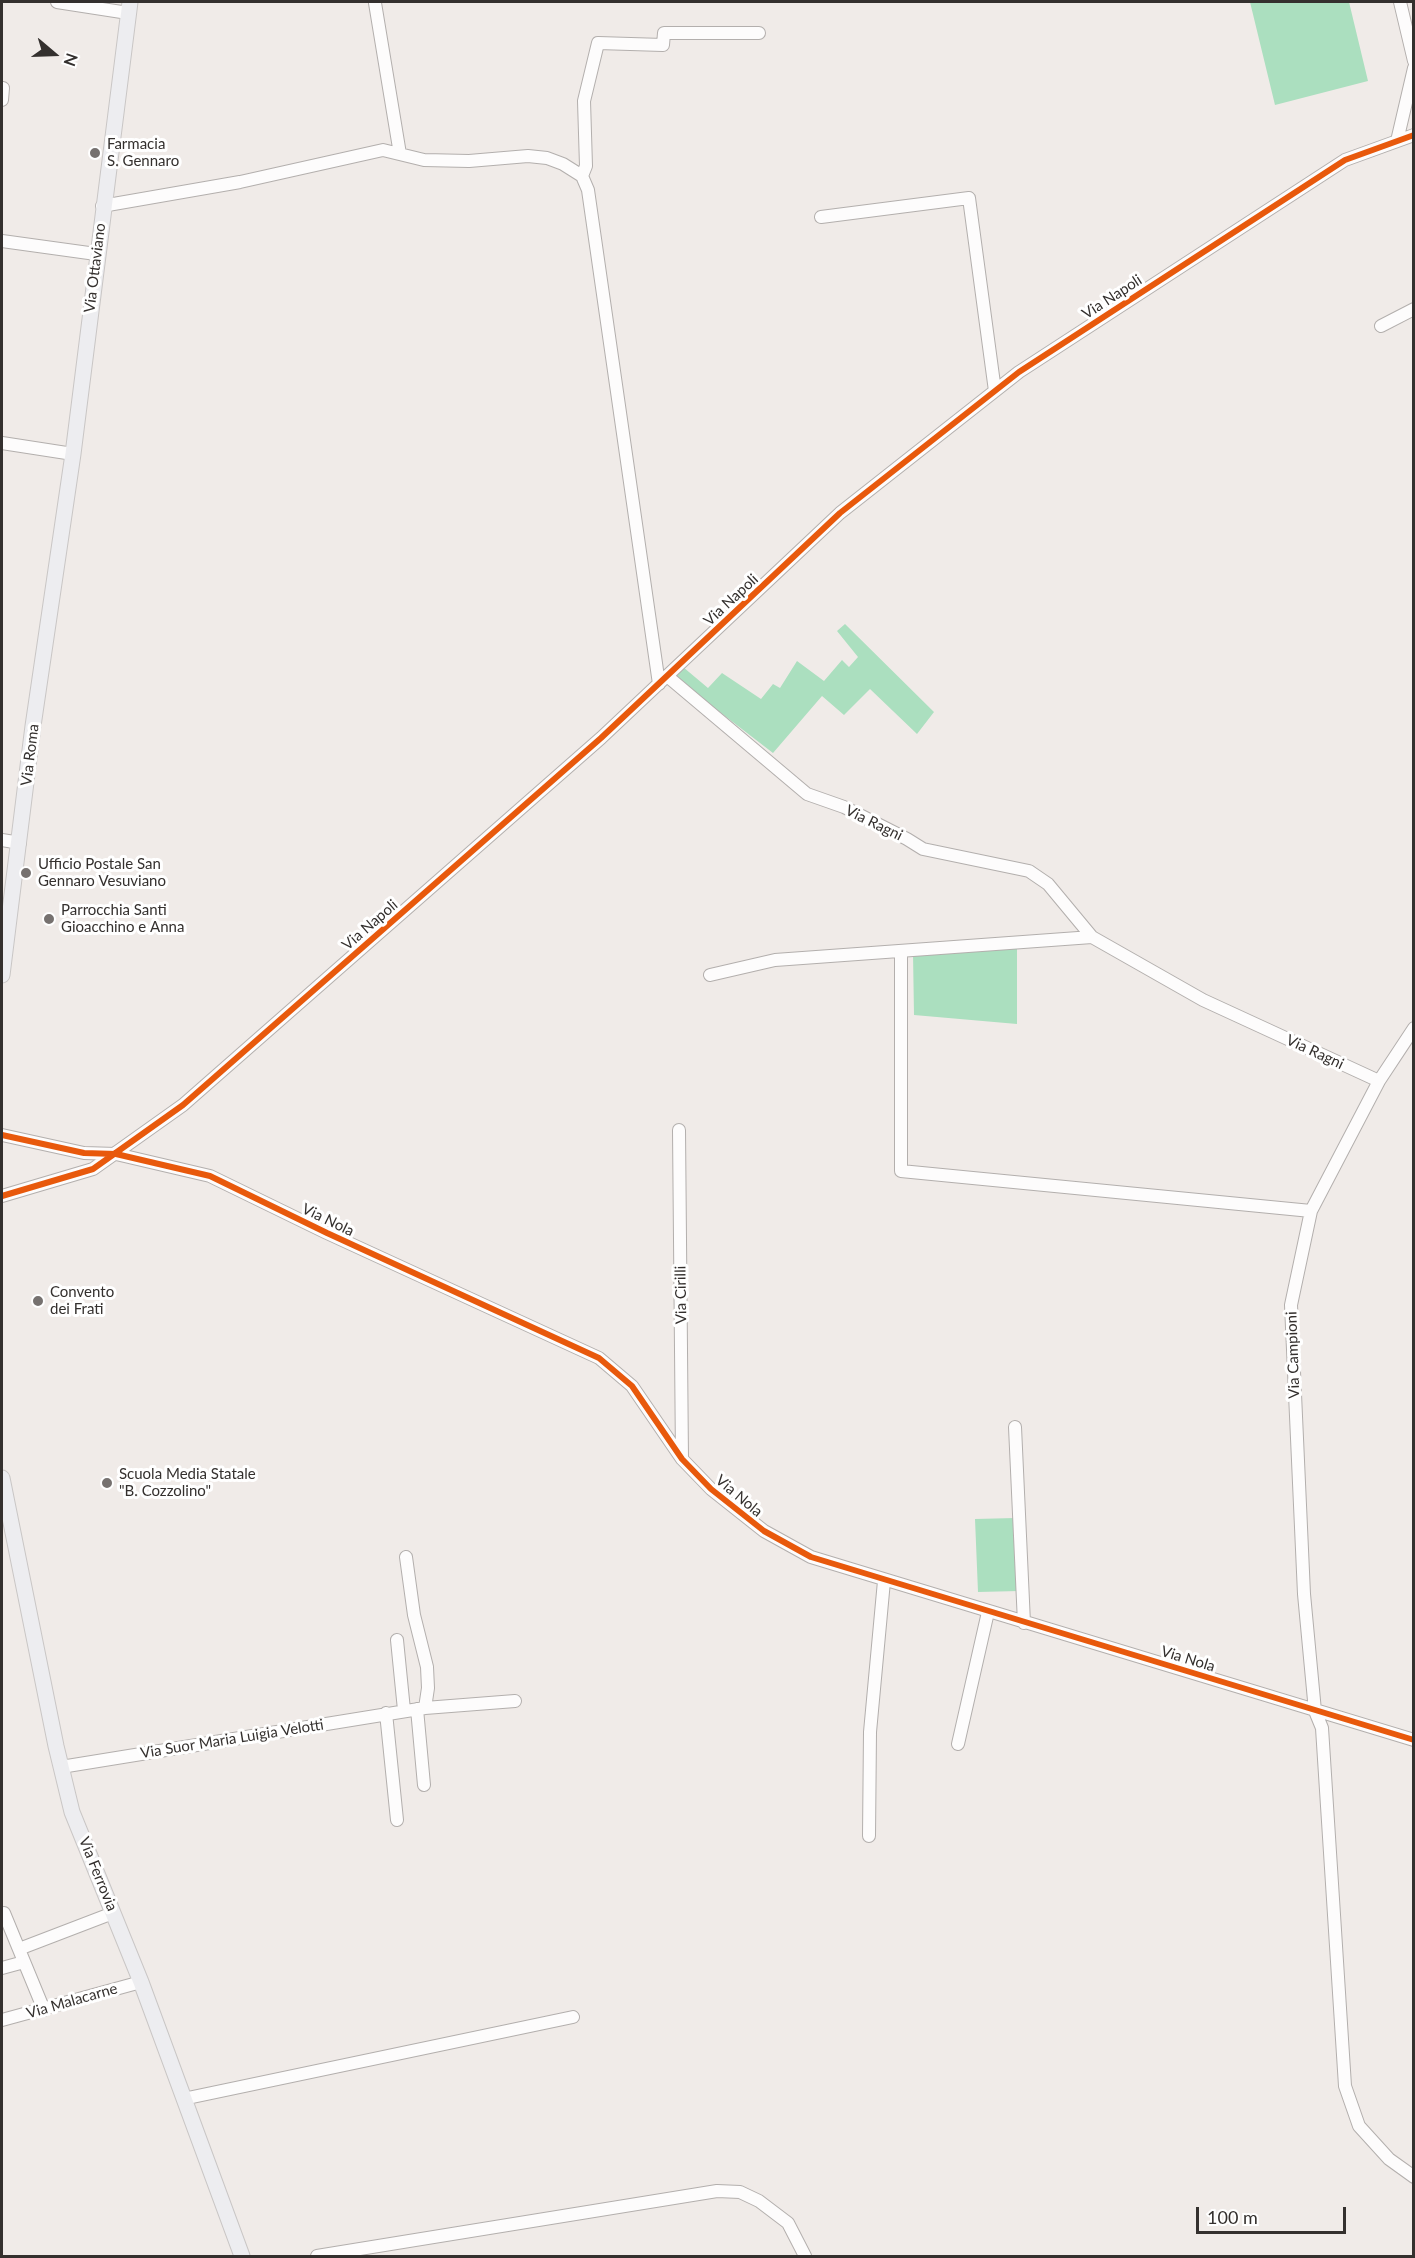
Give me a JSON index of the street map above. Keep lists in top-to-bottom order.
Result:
{
  "streets": {
    "main road": ["Via Ottaviano", "Via Roma", "Via Ferrovia"],
    "street": [
      "Via Napoli",
      "Via Ragni",
      "Via Nola",
      "Via Cirilli",
      "Via Campioni",
      "Via Suor Maria Luigia Velotti",
      "Via Malacarne"
    ]
  },
  "crossings": [
    ["Via Ottaviano", "Via Roma"],
    ["Via Napoli", "Via Ragni"],
    ["Via Napoli", "Via Nola"],
    ["Via Ragni", "Via Campioni"],
    ["Via Nola", "Via Cirilli"],
    ["Via Nola", "Via Campioni"],
    ["Via Suor Maria Luigia Velotti", "Via Ferrovia"],
    ["Via Ferrovia", "Via Malacarne"]
  ],
  "places": [
    "Farmacia S. Gennaro",
    "Ufficio Postale San Gennaro Vesuviano",
    "Parrocchia Santi Gioacchino e Anna",
    "Convento dei Frati",
    "Scuola Media Statale \"B. Cozzolino\""
  ],
  "scale_bar": "100 m",
  "north": "right"
}
